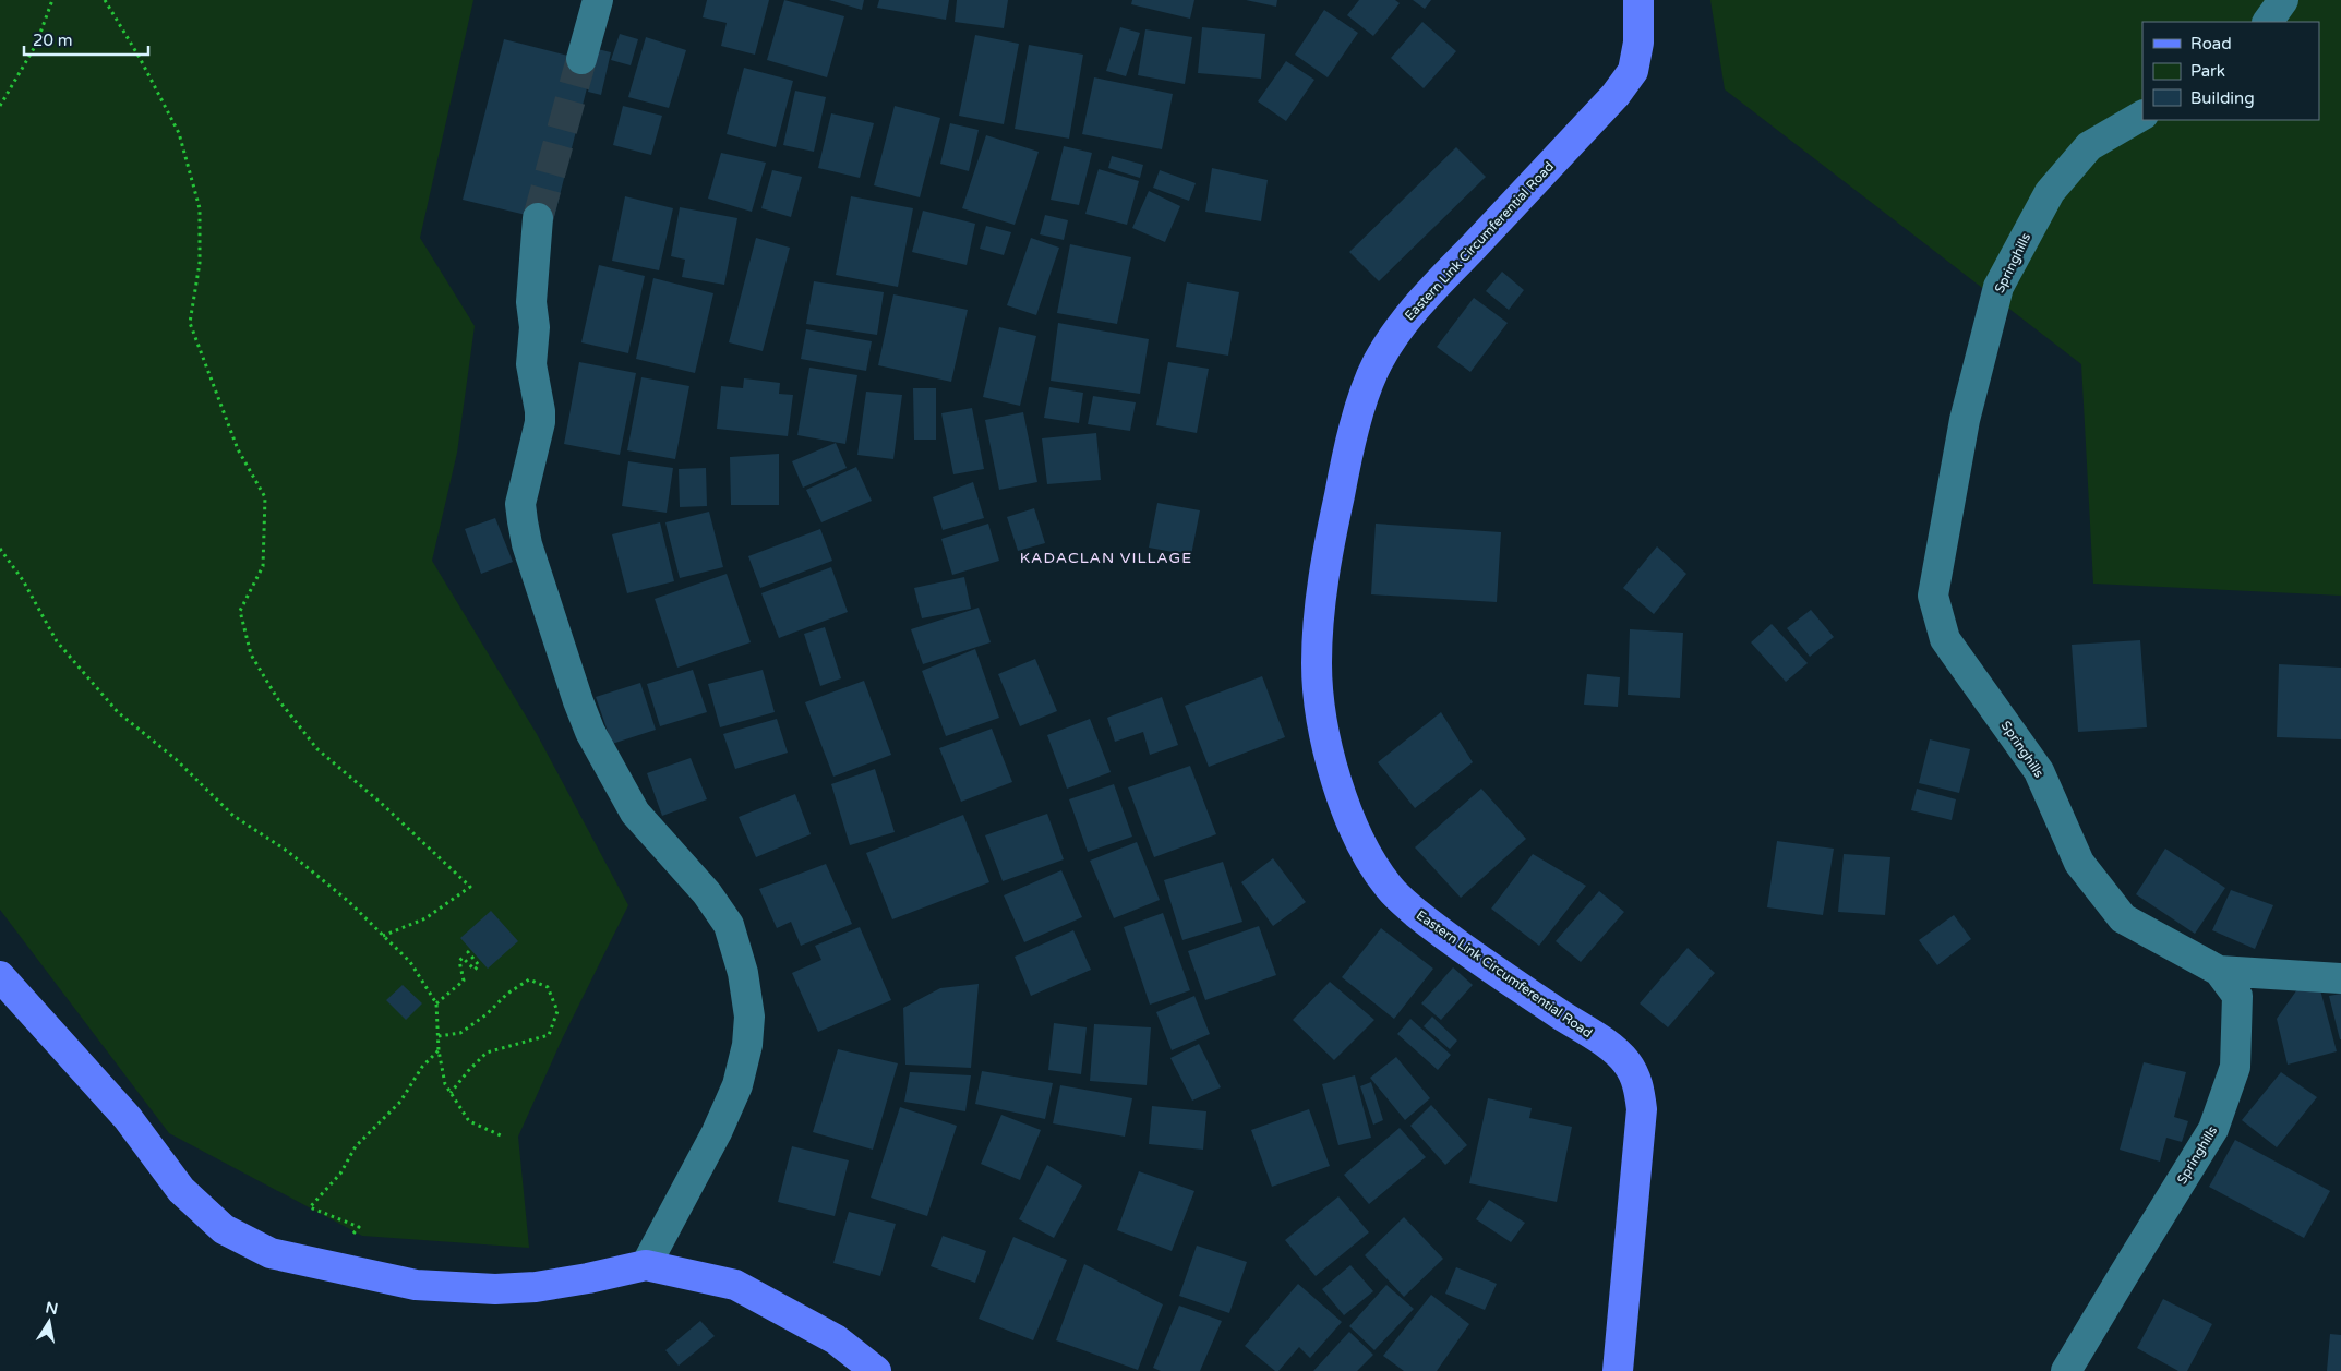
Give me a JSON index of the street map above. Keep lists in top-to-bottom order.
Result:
{
  "streets": {
    "main road": ["Eastern Link Circumferential Road"],
    "street": ["Springhills"]
  },
  "districts": ["KADACLAN VILLAGE"],
  "legend": ["Road", "Park", "Building"],
  "scale_bar": "20 m",
  "north": "top"
}
